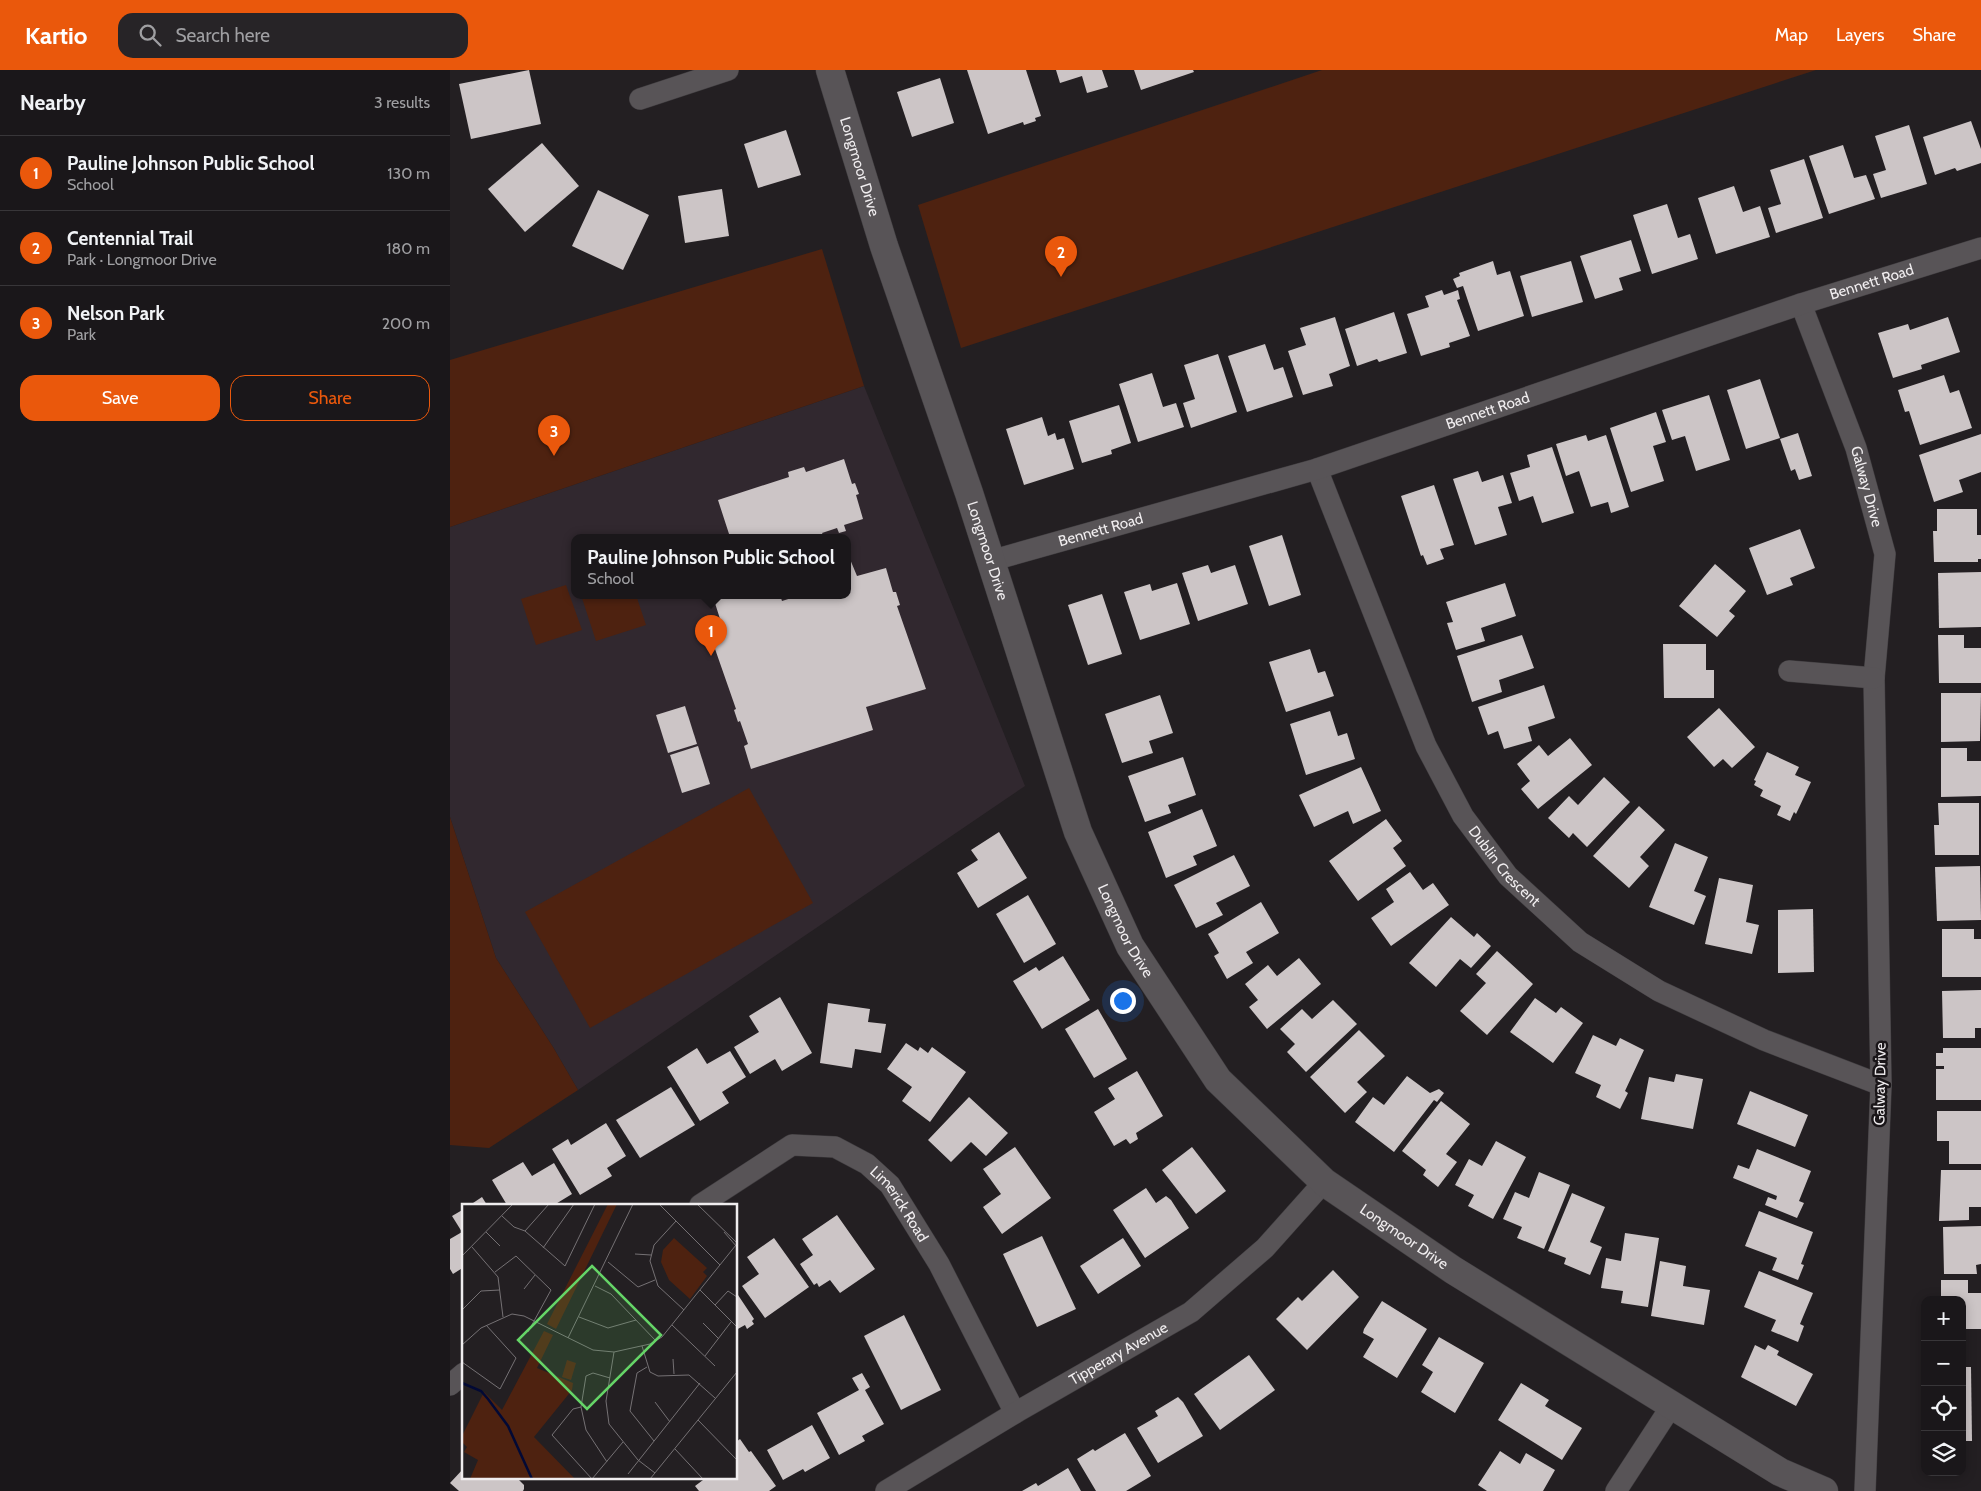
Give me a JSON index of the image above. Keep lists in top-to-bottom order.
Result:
{
  "streets": {
    "street": [
      "Longmoor Drive",
      "Bennett Road",
      "Galway Drive",
      "Dublin Crescent",
      "Limerick Road",
      "Tipperary Avenue"
    ]
  },
  "crossings": [
    ["Longmoor Drive", "Bennett Road"],
    ["Longmoor Drive", "Tipperary Avenue"],
    ["Bennett Road", "Galway Drive"],
    ["Bennett Road", "Dublin Crescent"],
    ["Galway Drive", "Dublin Crescent"],
    ["Limerick Road", "Tipperary Avenue"]
  ],
  "page": {
    "header": "Kartio",
    "search": "Search here",
    "nav": ["Map", "Layers", "Share"],
    "heading": ["Nearby", "3 results"],
    "list": [
      {
        "mark": "1",
        "name": "Pauline Johnson Public School",
        "note": "School",
        "value": "130 m"
      },
      {
        "mark": "2",
        "name": "Centennial Trail",
        "note": "Park · Longmoor Drive",
        "value": "180 m"
      },
      {
        "mark": "3",
        "name": "Nelson Park",
        "note": "Park",
        "value": "200 m"
      }
    ],
    "pins": ["2", "3", "1"],
    "buttons": ["Save", "Share"],
    "popup": ["Pauline Johnson Public School", "School"],
    "map_buttons": ["+", "−"]
  }
}
